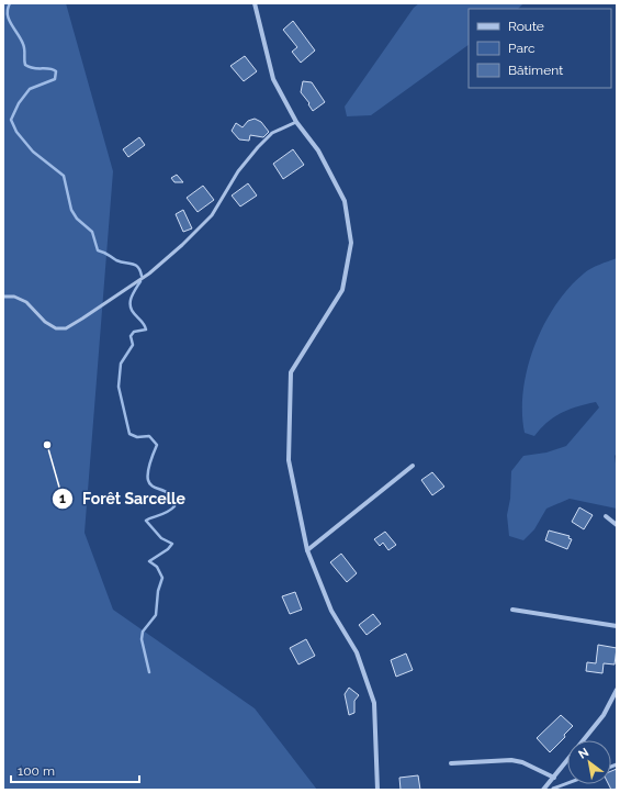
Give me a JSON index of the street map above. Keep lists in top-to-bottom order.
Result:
{
  "places": ["Forêt Sarcelle"],
  "legend": ["Route", "Parc", "Bâtiment"],
  "scale_bar": "100 m",
  "north": "top left"
}
